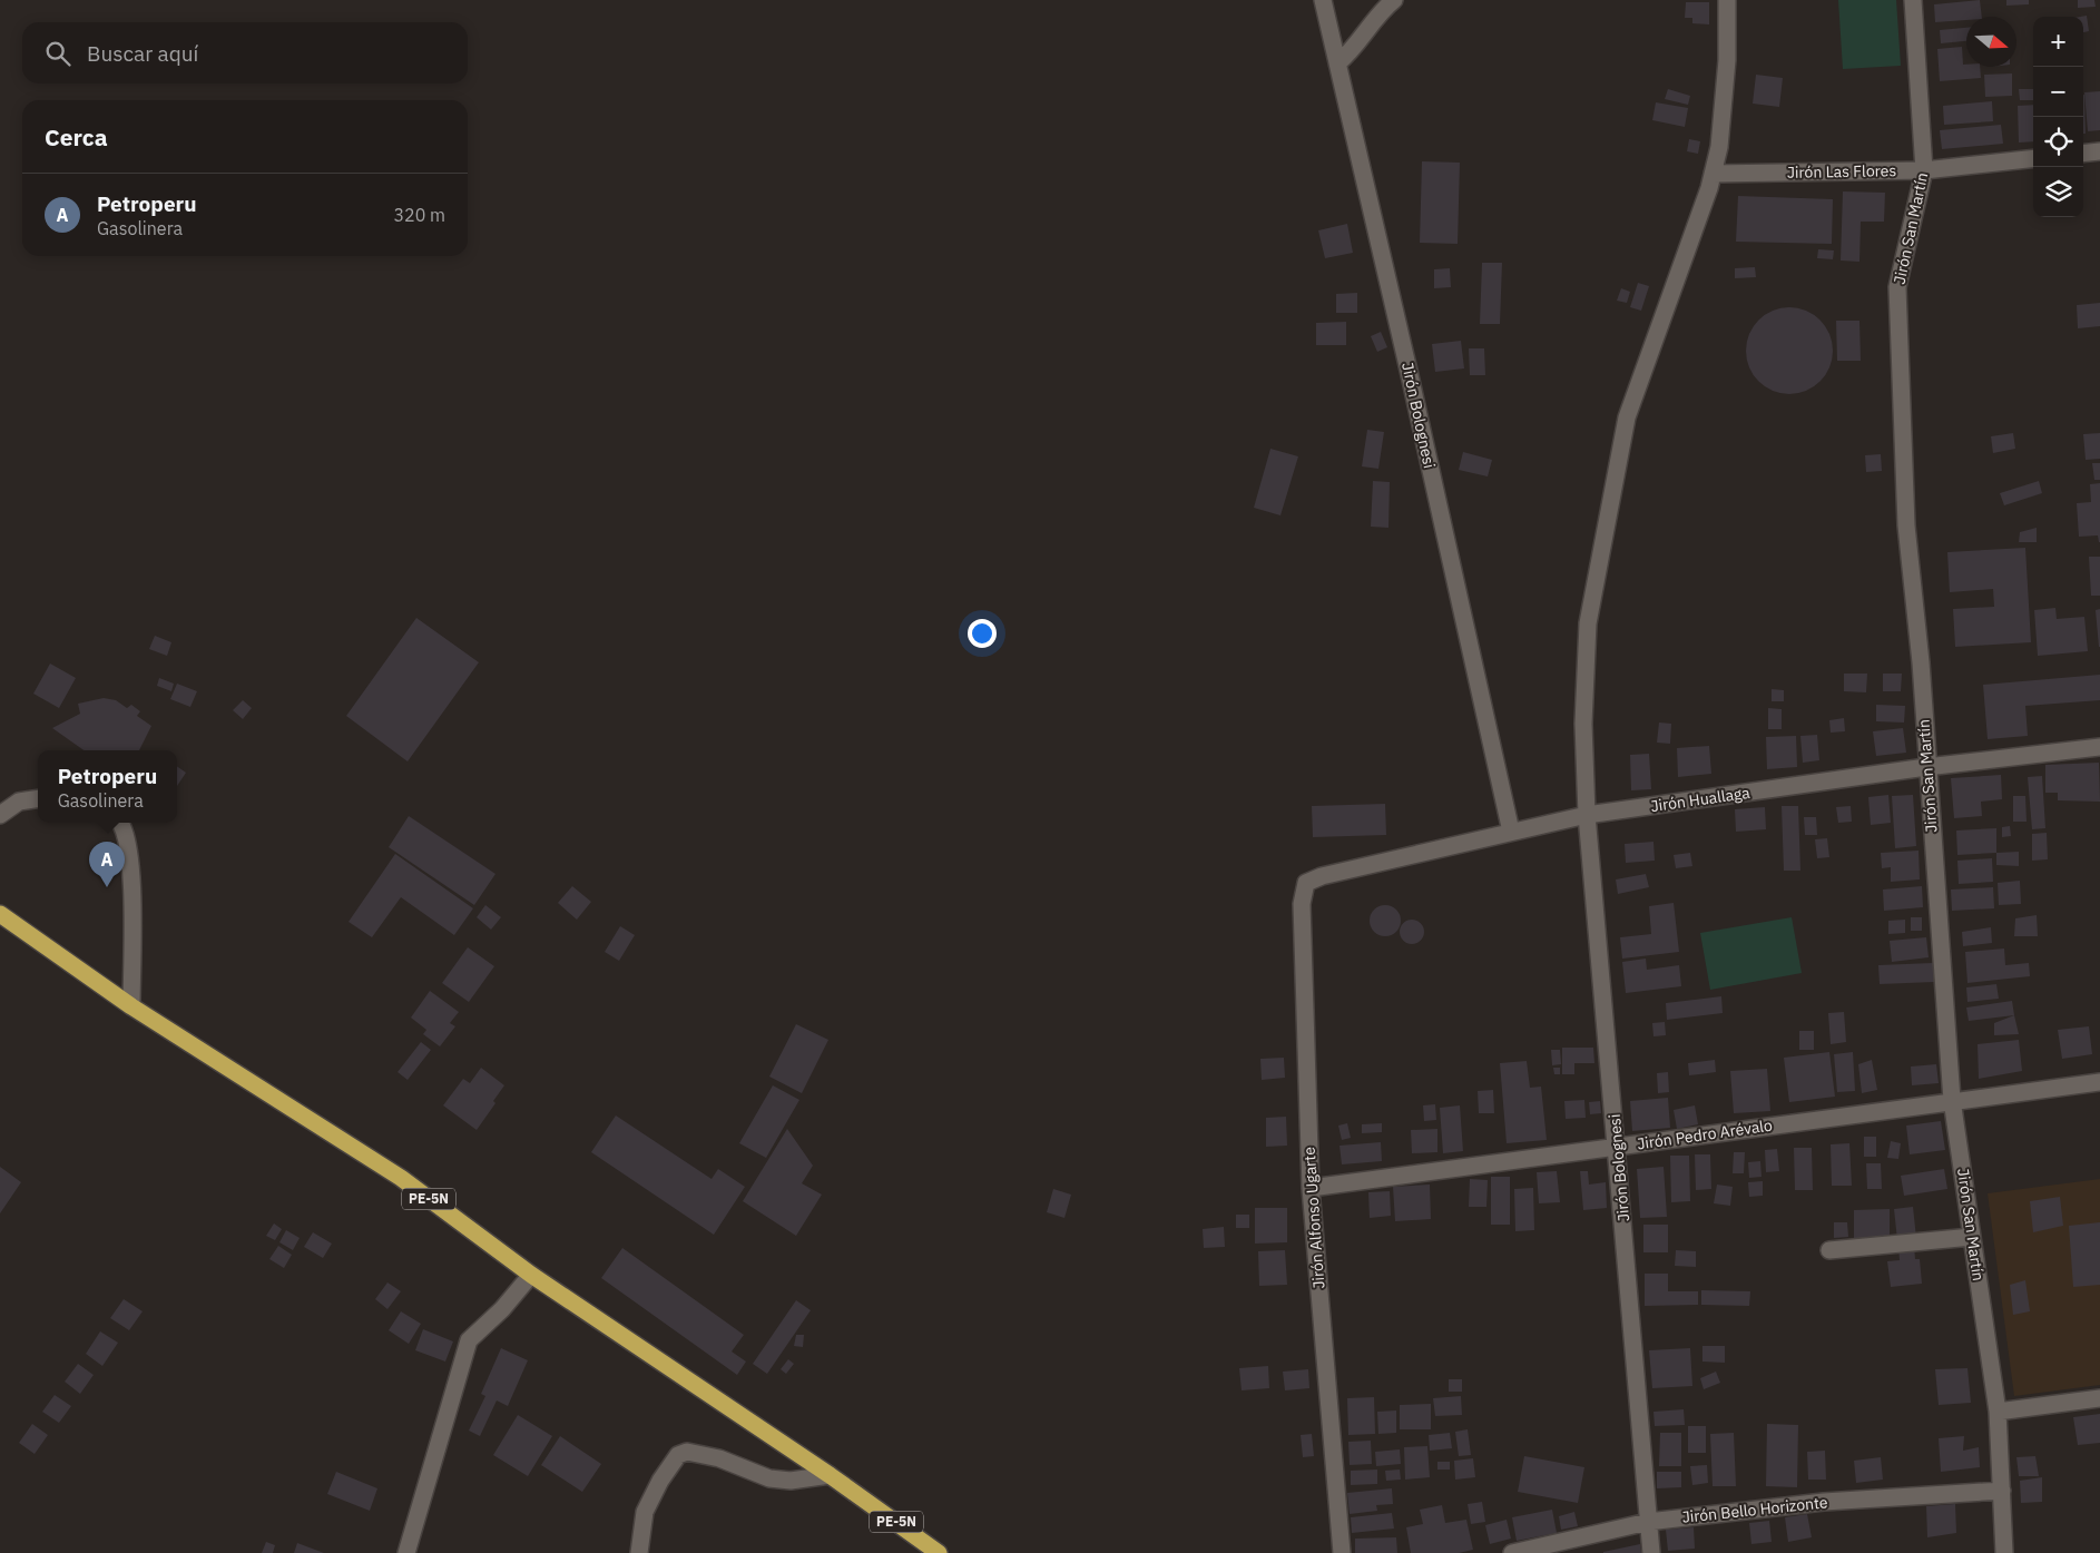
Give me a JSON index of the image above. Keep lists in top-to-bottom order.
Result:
{
  "streets": {
    "highway": ["PE-5N"],
    "street": [
      "Jirón Las Flores",
      "Jirón San Martín",
      "Jirón Bolognesi",
      "Jirón Huallaga",
      "Jirón Pedro Arévalo",
      "Jirón Alfonso Ugarte",
      "Jirón Bello Horizonte"
    ]
  },
  "crossings": [
    ["Jirón Las Flores", "Jirón San Martín"],
    ["Jirón Las Flores", "Jirón Bolognesi"],
    ["Jirón San Martín", "Jirón Huallaga"],
    ["Jirón San Martín", "Jirón Pedro Arévalo"],
    ["Jirón San Martín", "Jirón Bello Horizonte"],
    ["Jirón Bolognesi", "Jirón Huallaga"],
    ["Jirón Bolognesi", "Jirón Pedro Arévalo"],
    ["Jirón Bolognesi", "Jirón Bello Horizonte"],
    ["Jirón Huallaga", "Jirón Alfonso Ugarte"],
    ["Jirón Pedro Arévalo", "Jirón Alfonso Ugarte"]
  ],
  "north": "right",
  "page": {
    "map_buttons": ["+", "−"],
    "search": "Buscar aquí",
    "heading": "Cerca",
    "list": [
      {
        "mark": "A",
        "name": "Petroperu",
        "note": "Gasolinera",
        "value": "320 m"
      }
    ],
    "popup": ["Petroperu", "Gasolinera"],
    "pins": "A"
  }
}
